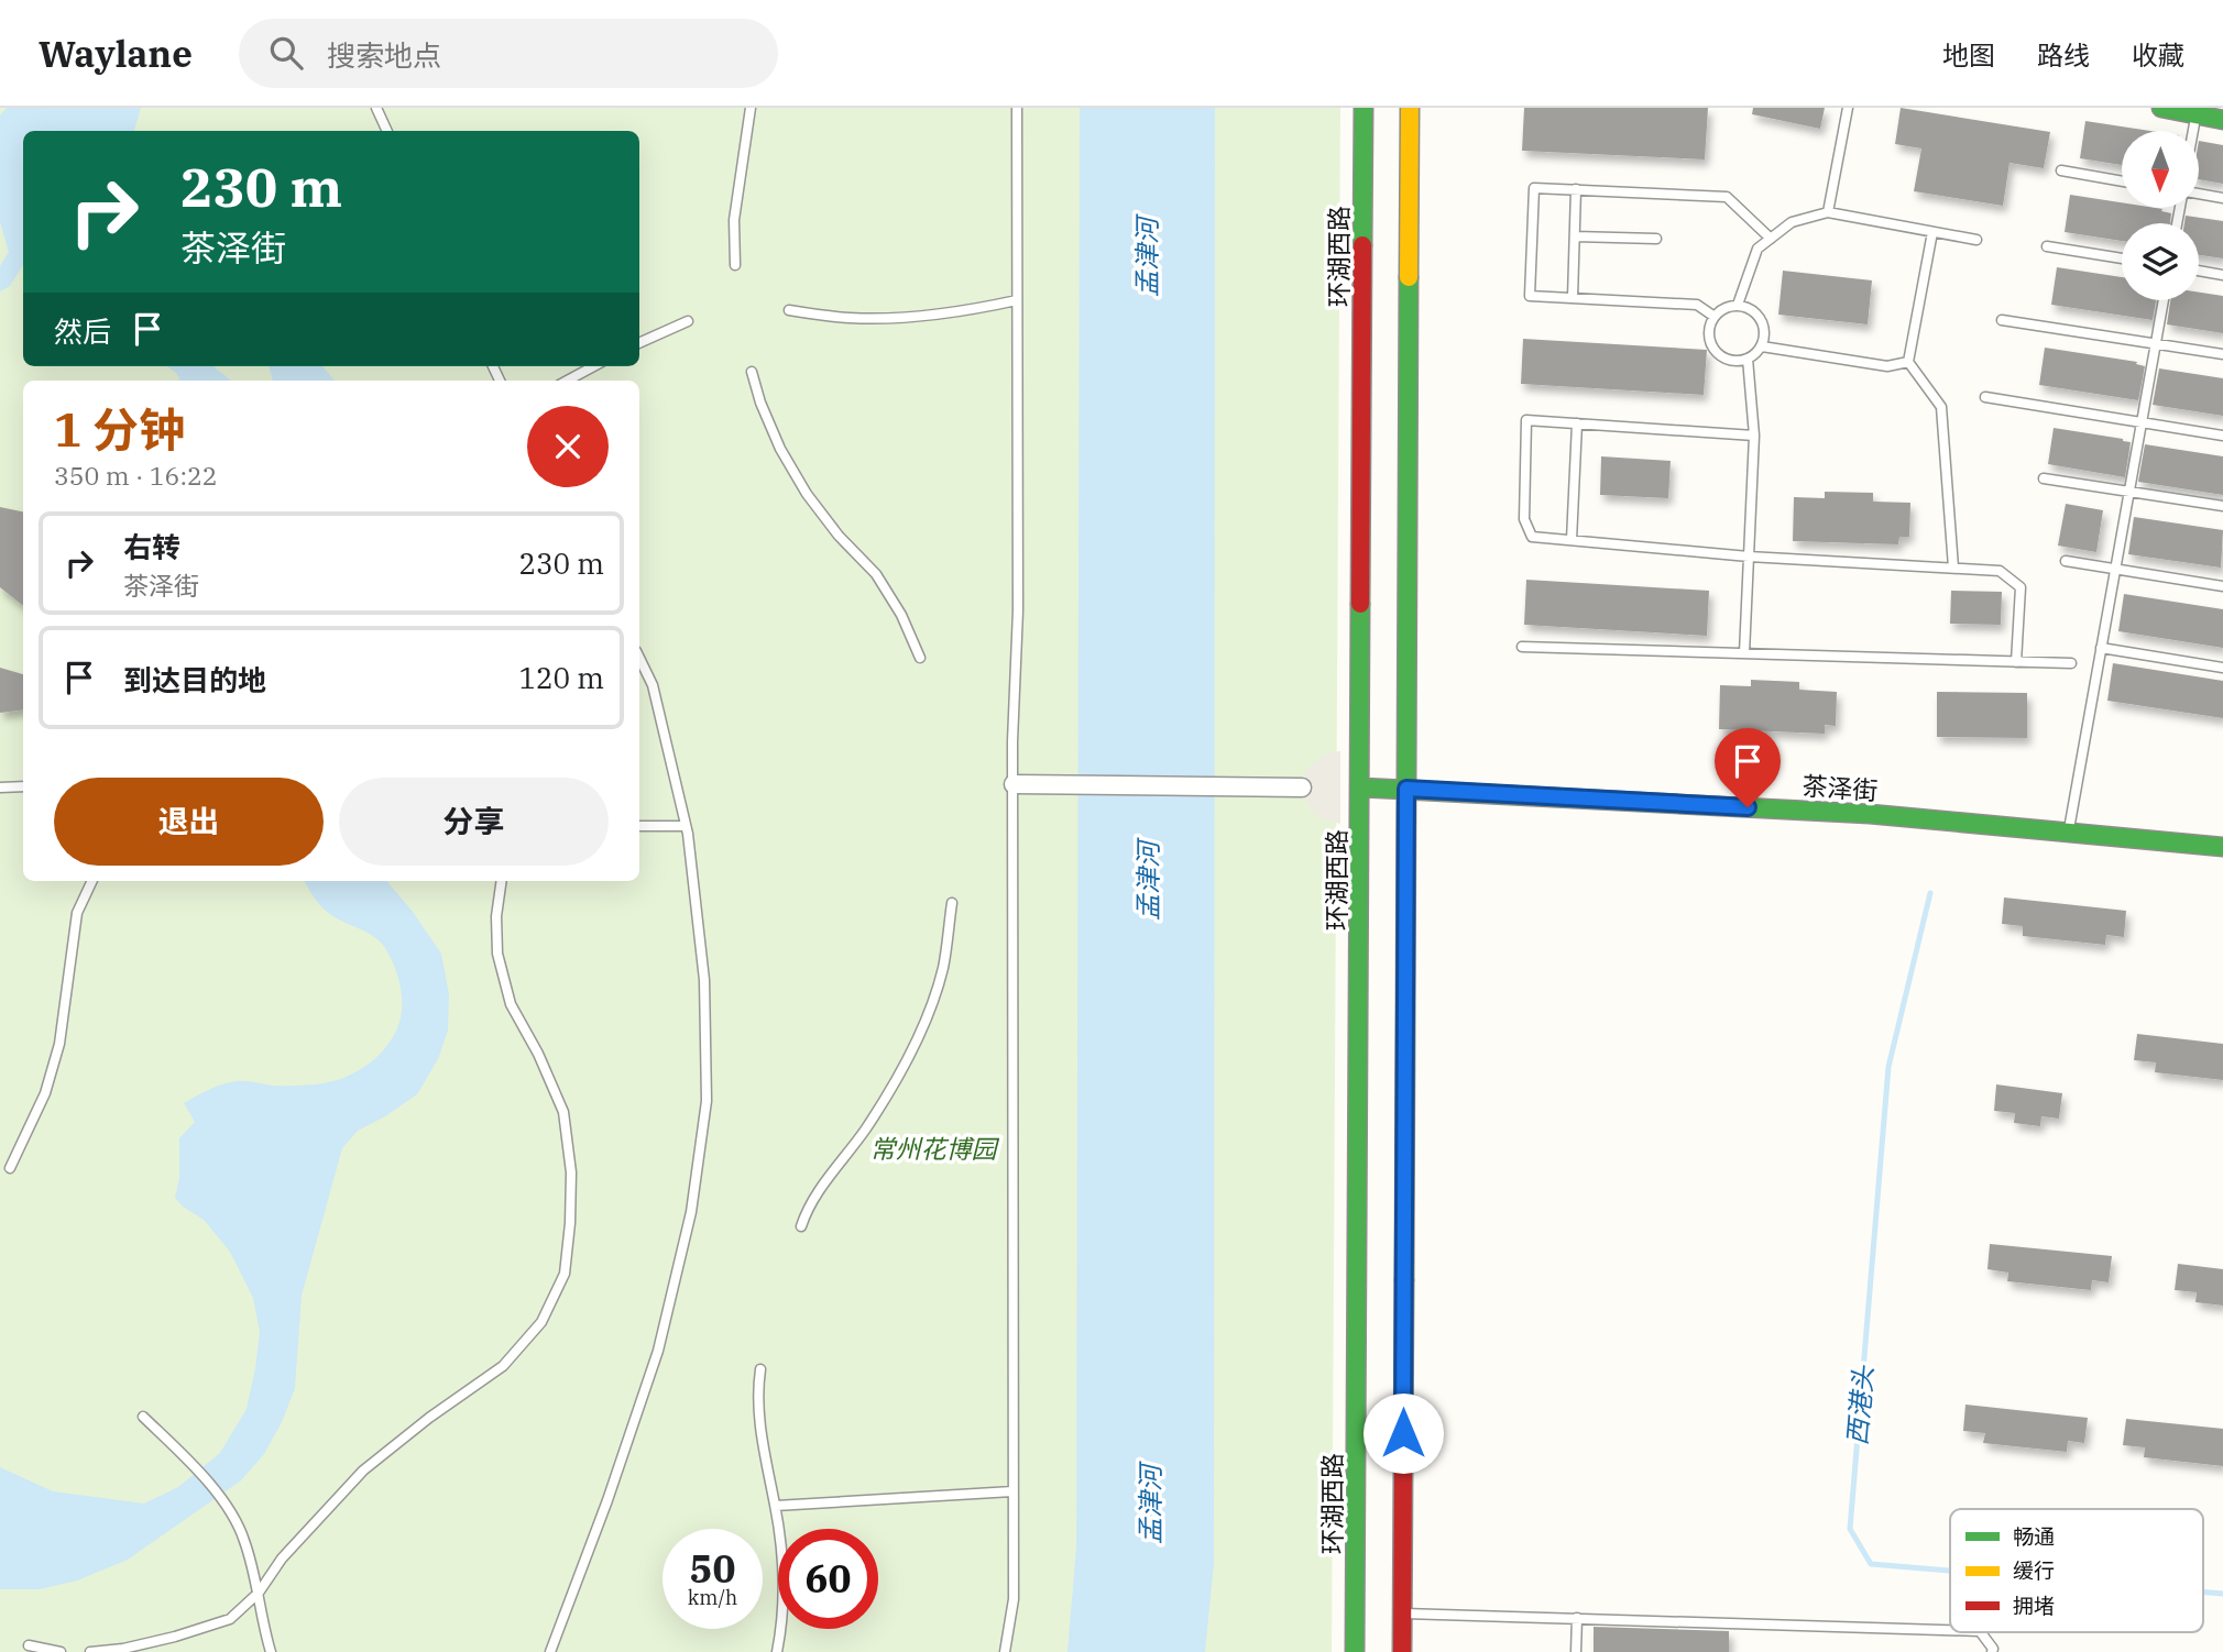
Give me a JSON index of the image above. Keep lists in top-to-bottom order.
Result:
{
  "streets": {
    "main road": ["环湖西路", "茶泽街"]
  },
  "crossings": [
    ["环湖西路", "茶泽街"]
  ],
  "water": ["孟津河", "西港头"],
  "parks": ["常州花博园"],
  "legend": ["畅通", "缓行", "拥堵"],
  "north": "bottom",
  "page": {
    "header": "Waylane",
    "search": "搜索地点",
    "nav": ["地图", "路线", "收藏"],
    "turn": ["230 m", "茶泽街"],
    "then": "然后",
    "heading": ["1 分钟", "350 m · 16:22"],
    "list": [
      {
        "name": "右转",
        "note": "茶泽街",
        "value": "230 m"
      },
      {
        "name": "到达目的地",
        "value": "120 m"
      }
    ],
    "buttons": ["退出", "分享"],
    "speed": "50 km/h",
    "limit": "60"
  }
}
